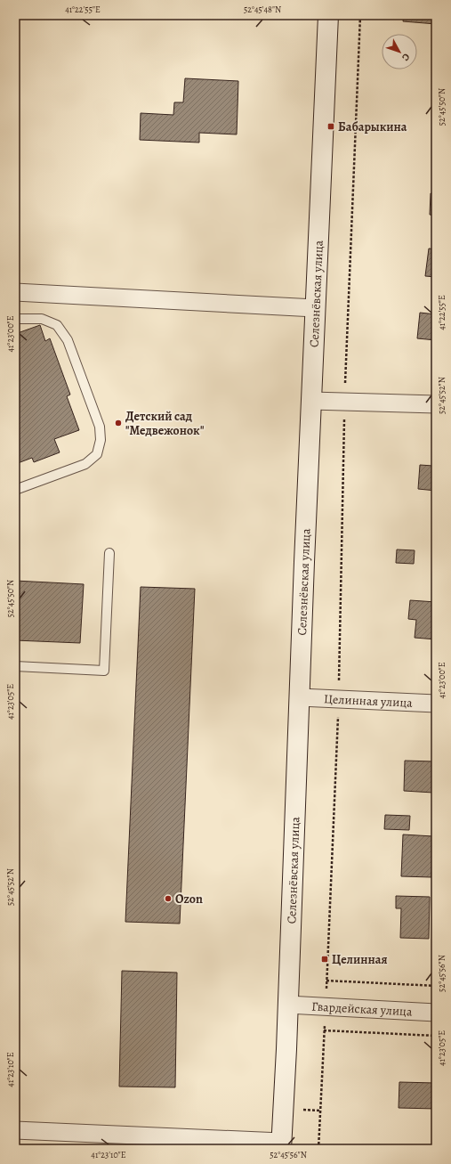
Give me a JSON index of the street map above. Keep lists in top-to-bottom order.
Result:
{
  "streets": {
    "street": ["Селезнёвская улица", "Целинная улица", "Гвардейская улица"]
  },
  "crossings": [
    ["Селезнёвская улица", "Целинная улица"],
    ["Селезнёвская улица", "Гвардейская улица"]
  ],
  "places": {
    "transit": ["Бабарыкина", "Целинная"],
    "other": ["Детский сад \"Медвежонок\"", "Ozon"]
  },
  "north": "bottom right",
  "coordinates": [
    "41°22'55\"E",
    "52°45'48\"N",
    "52°45'50\"N",
    "41°23'00\"E",
    "52°45'52\"N",
    "41°23'05\"E",
    "52°45'56\"N",
    "41°23'10\"E"
  ]
}
